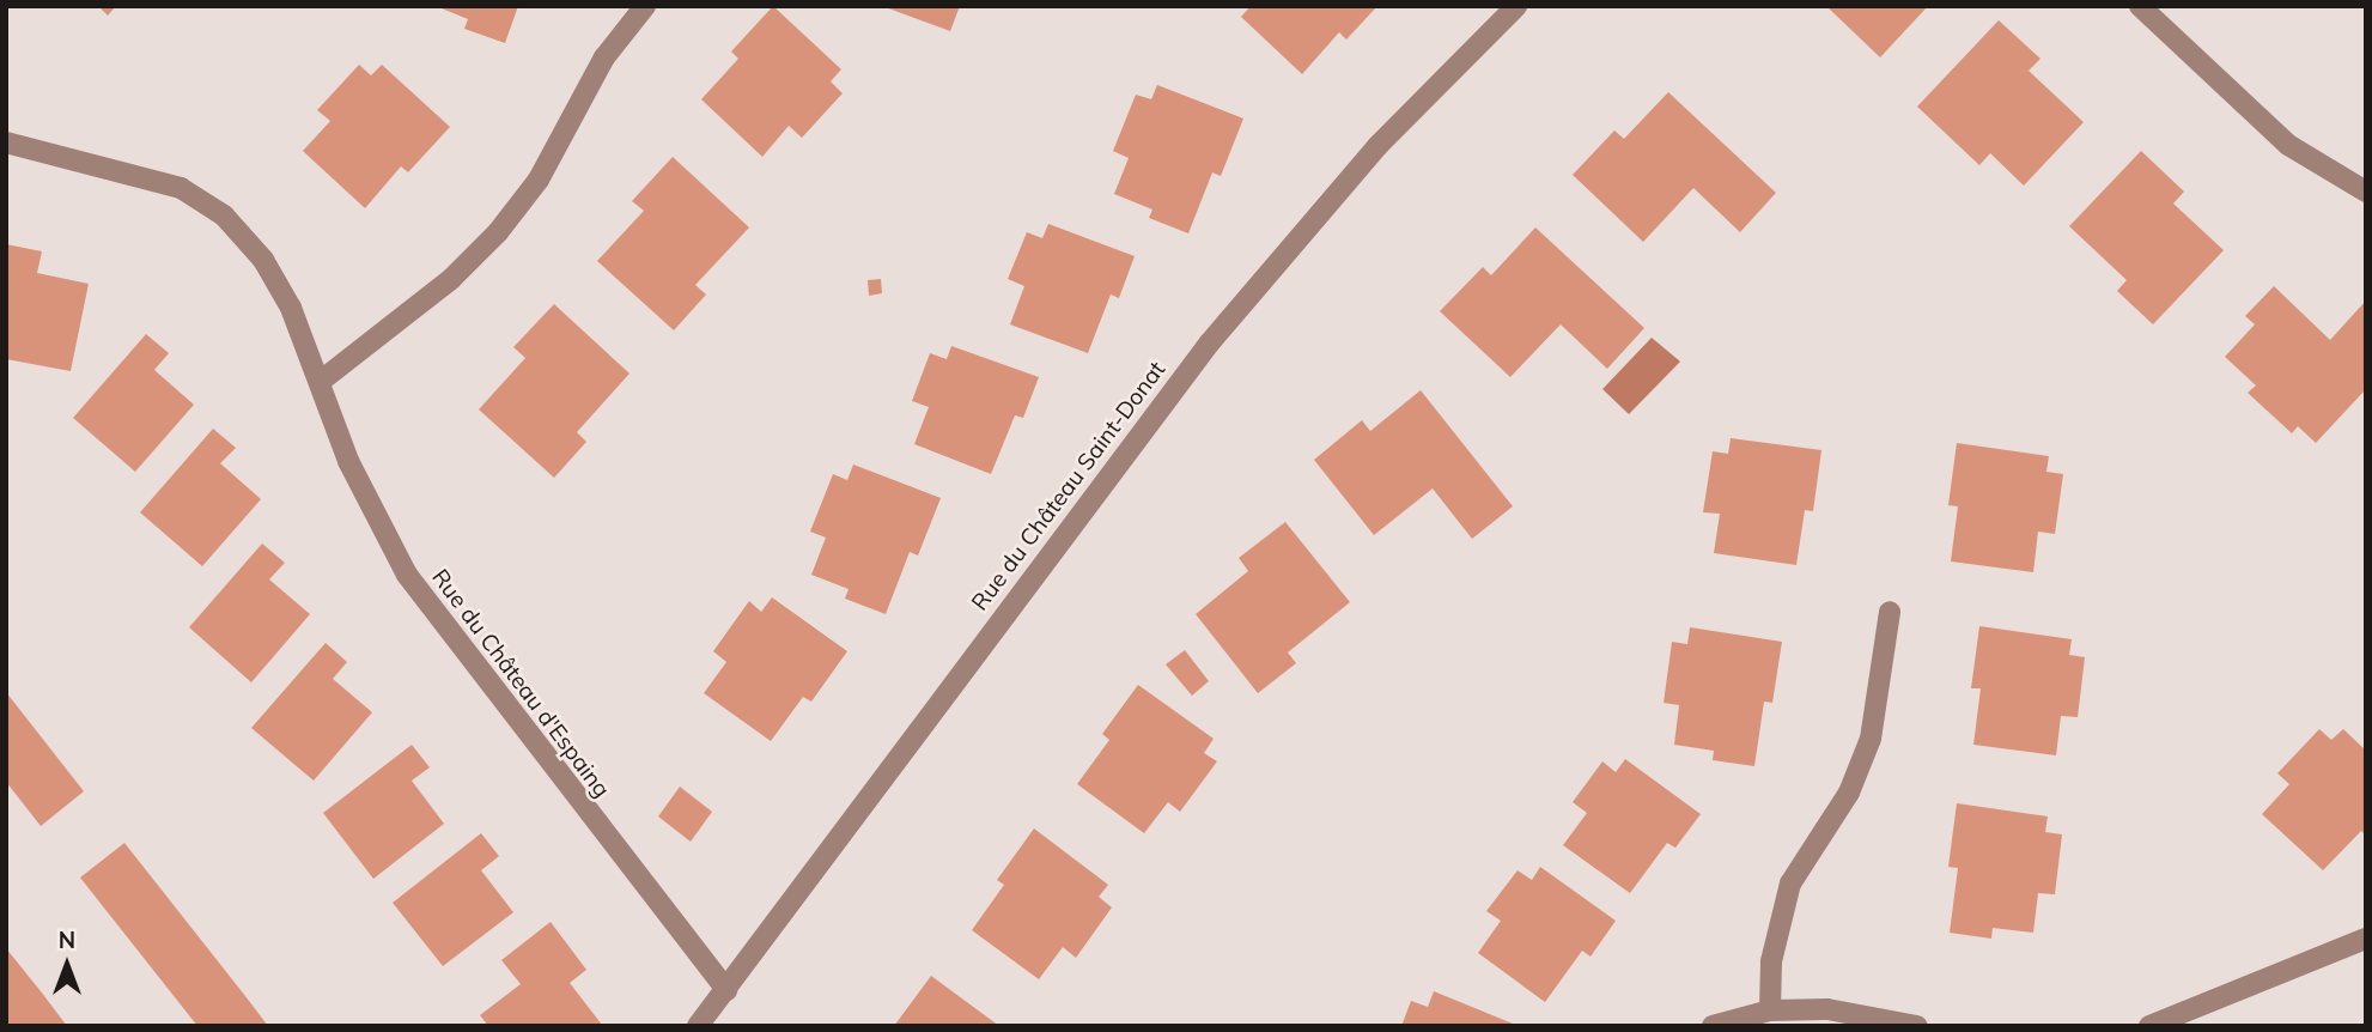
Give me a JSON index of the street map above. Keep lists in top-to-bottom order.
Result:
{
  "streets": {
    "street": ["Rue du Château Saint-Donat", "Rue du Château d'Espaing"]
  },
  "crossings": [
    ["Rue du Château Saint-Donat", "Rue du Château d'Espaing"]
  ],
  "north": "top"
}
